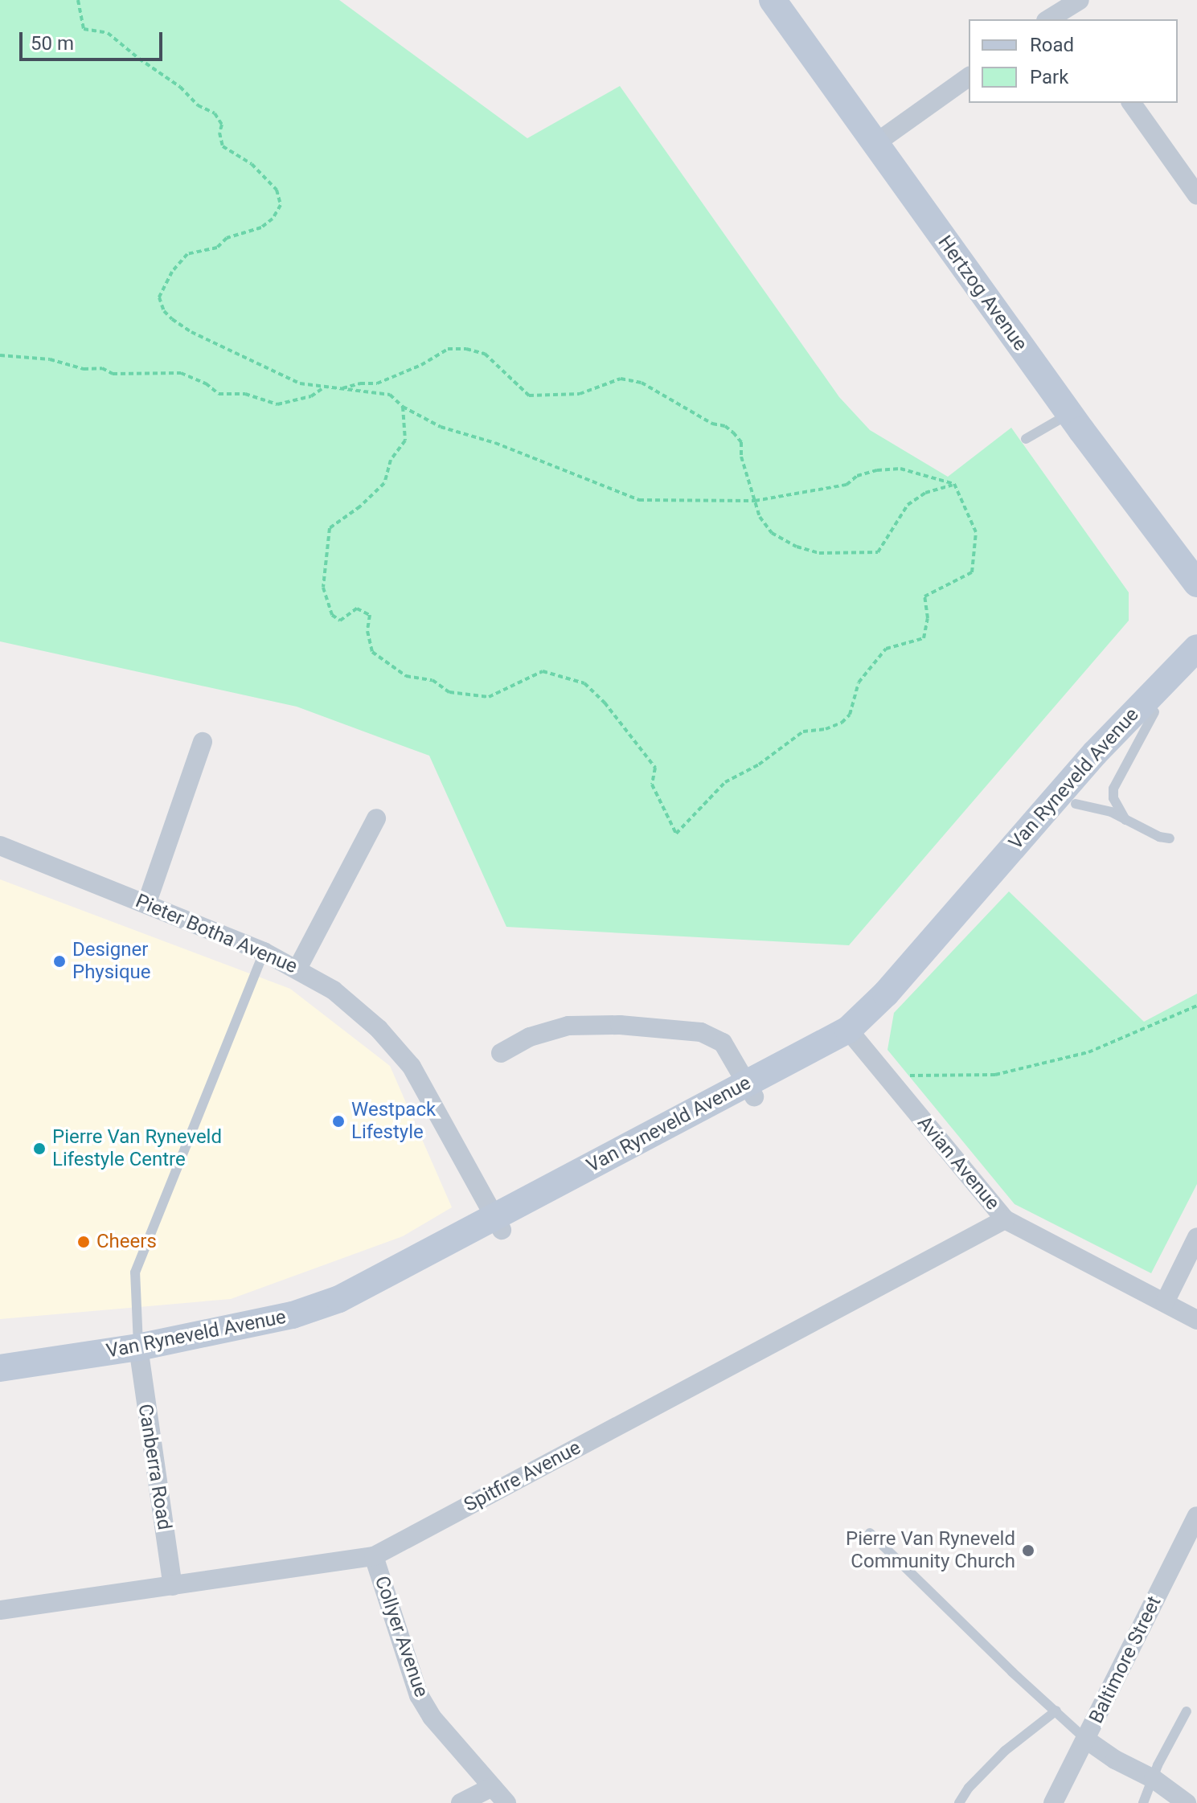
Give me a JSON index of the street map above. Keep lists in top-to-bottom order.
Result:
{
  "streets": {
    "main road": ["Hertzog Avenue", "Van Ryneveld Avenue"],
    "street": [
      "Pieter Botha Avenue",
      "Avian Avenue",
      "Canberra Road",
      "Spitfire Avenue",
      "Collyer Avenue",
      "Baltimore Street"
    ]
  },
  "crossings": [
    ["Van Ryneveld Avenue", "Pieter Botha Avenue"],
    ["Van Ryneveld Avenue", "Avian Avenue"],
    ["Van Ryneveld Avenue", "Canberra Road"],
    ["Avian Avenue", "Spitfire Avenue"],
    ["Canberra Road", "Spitfire Avenue"],
    ["Spitfire Avenue", "Collyer Avenue"]
  ],
  "places": [
    "Designer Physique",
    "Westpack Lifestyle",
    "Pierre Van Ryneveld Lifestyle Centre",
    "Cheers",
    "Pierre Van Ryneveld Community Church"
  ],
  "legend": ["Road", "Park"],
  "scale_bar": "50 m"
}
